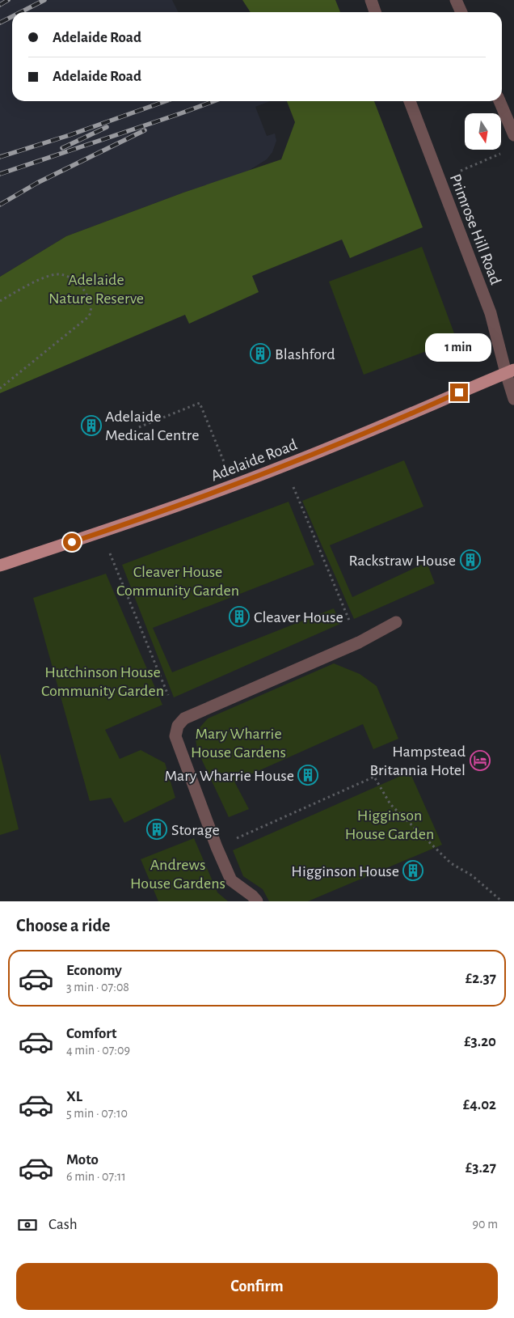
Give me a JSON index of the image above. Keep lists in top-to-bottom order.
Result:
{
  "streets": {
    "main road": ["Adelaide Road"],
    "street": ["Primrose Hill Road"]
  },
  "crossings": [
    ["Primrose Hill Road", "Adelaide Road"]
  ],
  "parks": [
    "Adelaide Nature Reserve",
    "Cleaver House Community Garden",
    "Hutchinson House Community Garden",
    "Mary Wharrie House Gardens",
    "Higginson House Garden",
    "Andrews House Gardens"
  ],
  "places": {
    "building": [
      "Blashford",
      "Adelaide Medical Centre",
      "Rackstraw House",
      "Cleaver House",
      "Mary Wharrie House",
      "Storage",
      "Higginson House"
    ],
    "hotel": ["Hampstead Britannia Hotel"]
  },
  "north": "bottom",
  "page": {
    "banner": ["Adelaide Road", "Adelaide Road"],
    "bubble": "1 min",
    "heading": "Choose a ride",
    "list": [
      {
        "name": "Economy",
        "note": "3 min · 07:08",
        "value": "£2.37"
      },
      {
        "name": "Comfort",
        "note": "4 min · 07:09",
        "value": "£3.20"
      },
      {
        "name": "XL",
        "note": "5 min · 07:10",
        "value": "£4.02"
      },
      {
        "name": "Moto",
        "note": "6 min · 07:11",
        "value": "£3.27"
      }
    ],
    "pay": ["Cash", "90 m"],
    "buttons": "Confirm"
  }
}
